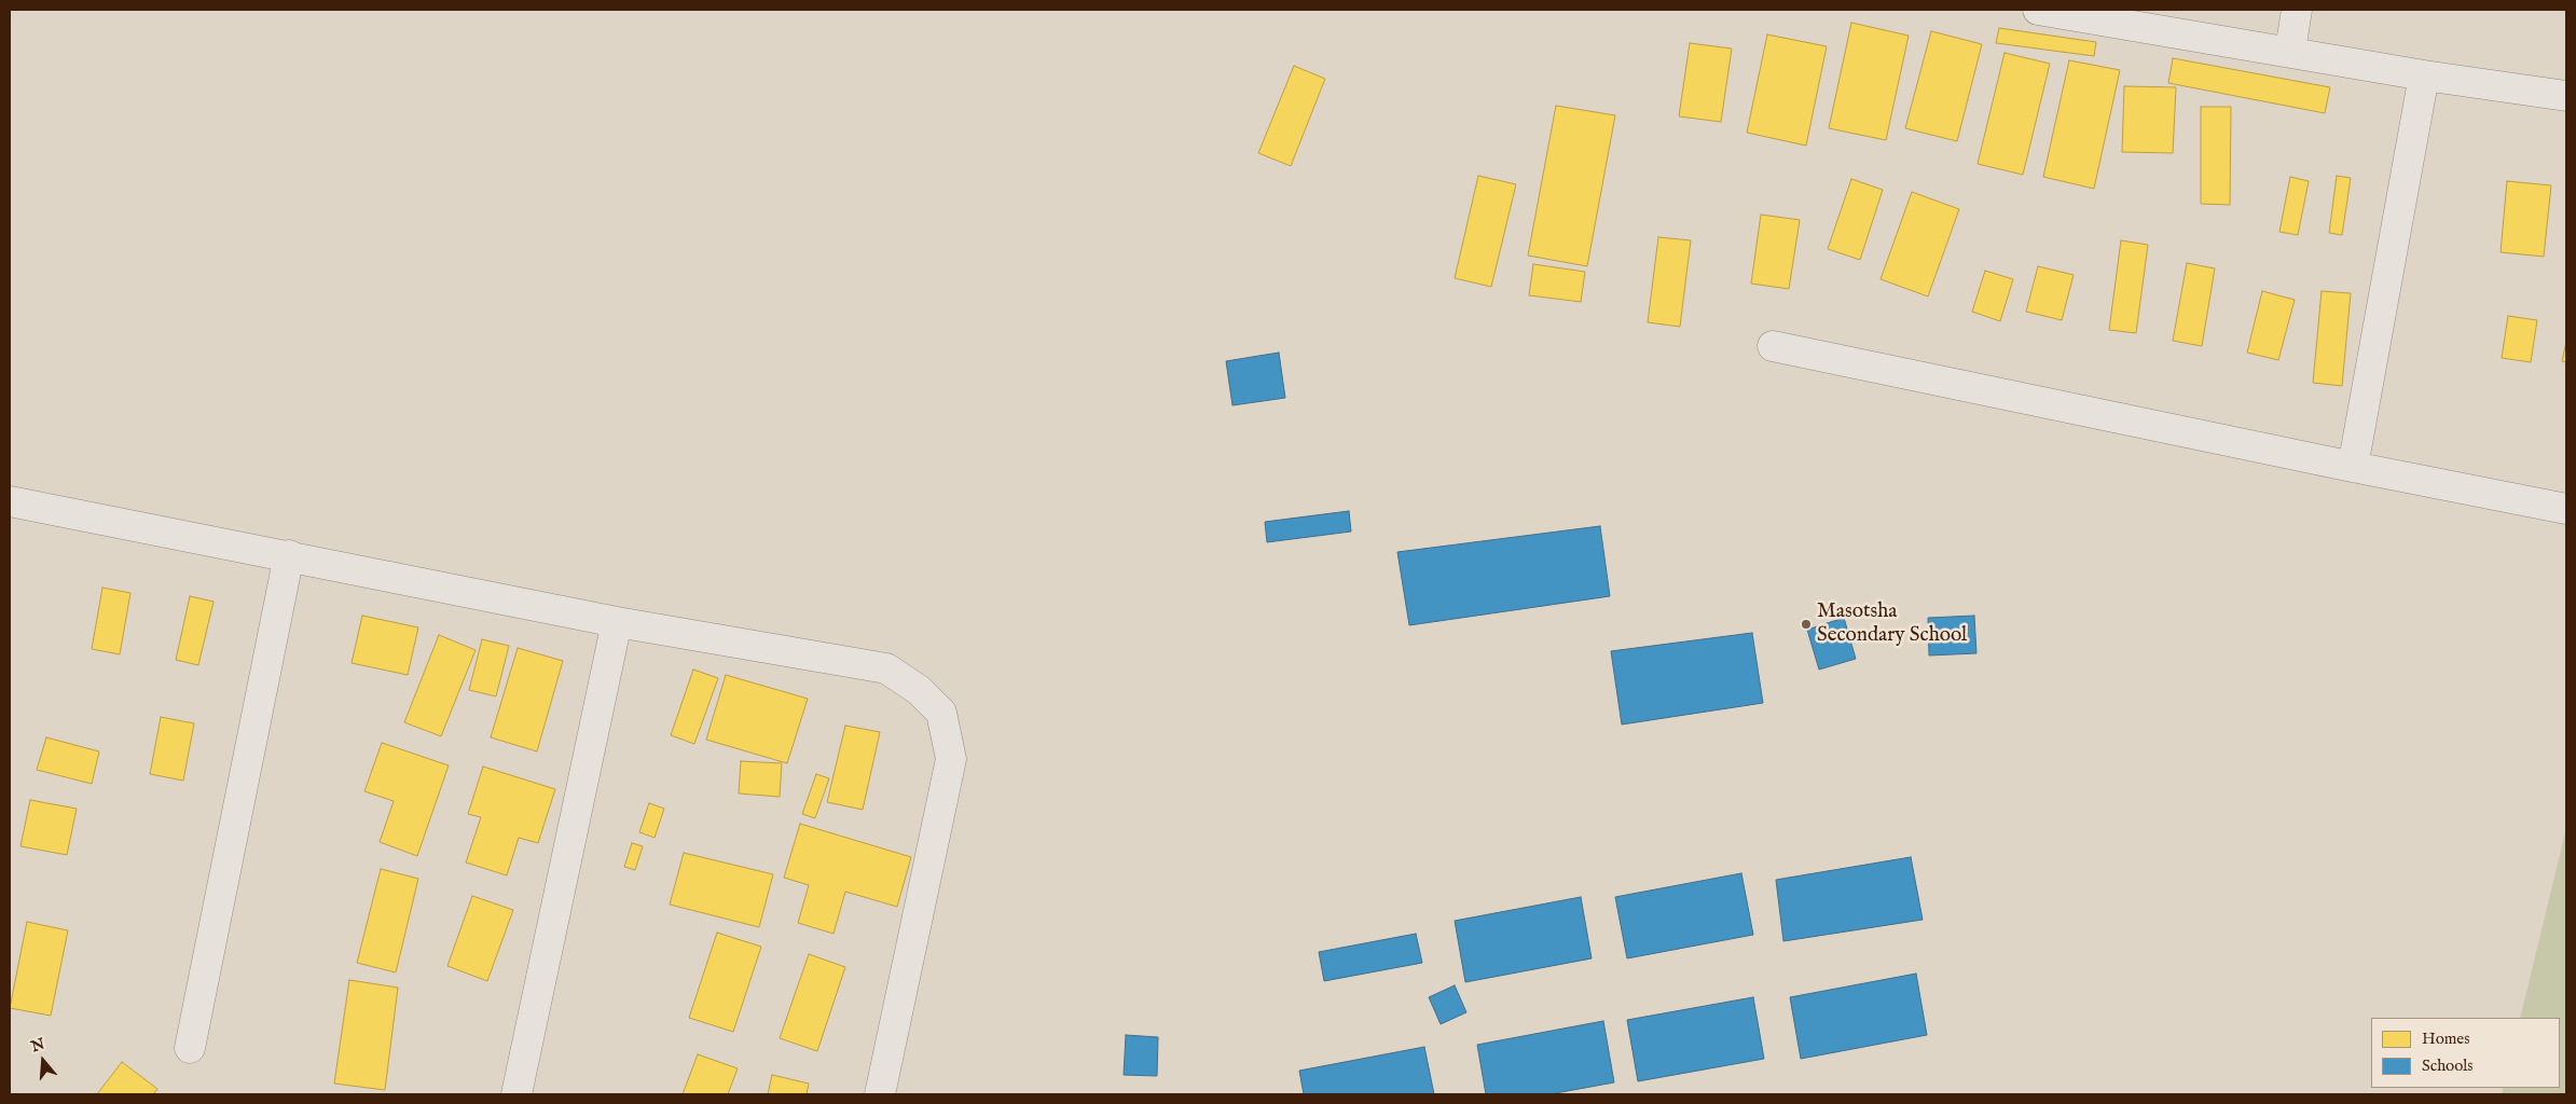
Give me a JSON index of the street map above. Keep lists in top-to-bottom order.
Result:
{
  "places": ["Masotsha Secondary School"],
  "legend": ["Homes", "Schools"],
  "north": "top"
}
